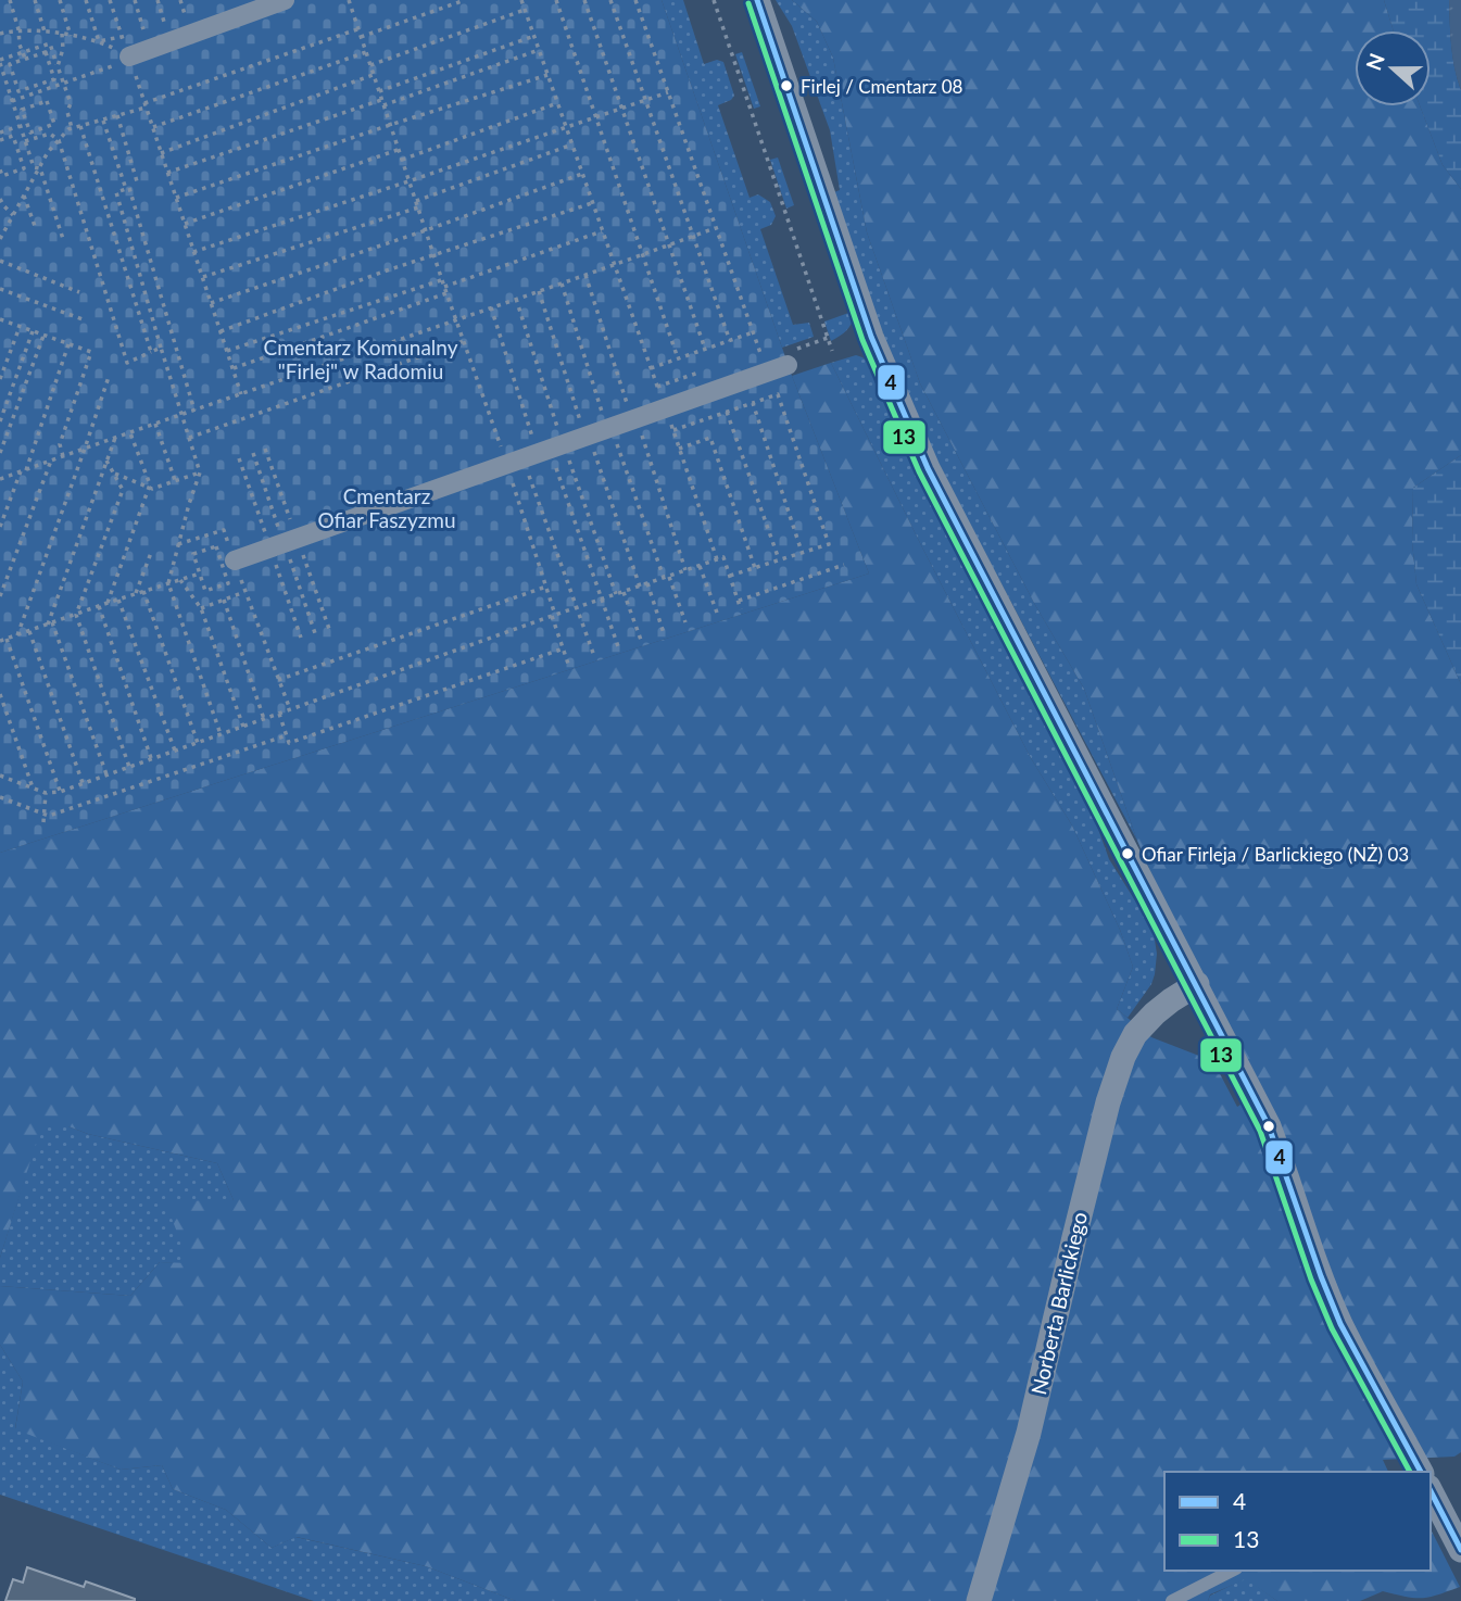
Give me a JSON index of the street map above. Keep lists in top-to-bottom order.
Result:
{
  "streets": {
    "street": ["Norberta Barlickiego"]
  },
  "parks": ["Cmentarz Komunalny \"Firlej\" w Radomiu", "Cmentarz Ofiar Faszyzmu"],
  "places": ["Firlej / Cmentarz 08", "Ofiar Firleja / Barlickiego (NŻ) 03"],
  "lines": ["transit line 4", "transit line 13"],
  "legend": ["4", "13"],
  "north": "left"
}
